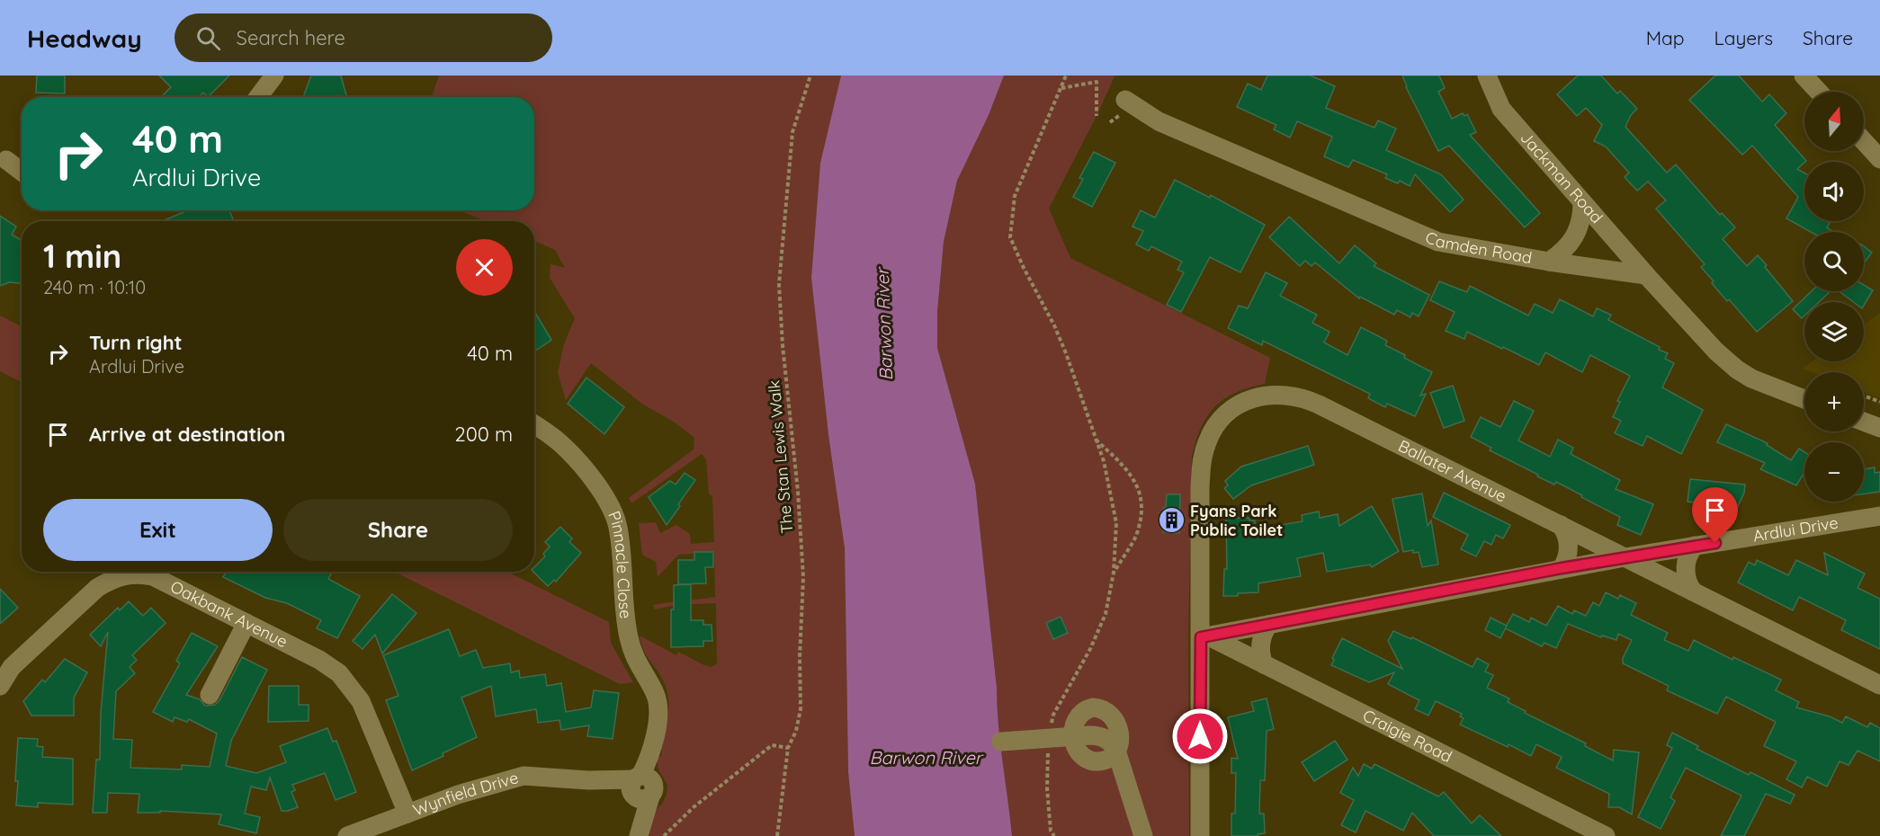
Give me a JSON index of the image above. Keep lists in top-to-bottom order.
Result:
{
  "streets": {
    "street": [
      "Jackman Road",
      "Camden Road",
      "Ballater Avenue",
      "Ardlui Drive",
      "Pinnacle Close",
      "Oakbank Avenue",
      "Craigie Road",
      "Wynfield Drive"
    ],
    "path": ["The Stan Lewis Walk"]
  },
  "crossings": [
    ["Jackman Road", "Camden Road"],
    ["Ballater Avenue", "Ardlui Drive"],
    ["Ballater Avenue", "Craigie Road"],
    ["Ardlui Drive", "Craigie Road"],
    ["Pinnacle Close", "Wynfield Drive"],
    ["Oakbank Avenue", "Wynfield Drive"]
  ],
  "water": ["Barwon River"],
  "places": {
    "building": ["Fyans Park Public Toilet"]
  },
  "north": "top",
  "page": {
    "header": "Headway",
    "search": "Search here",
    "nav": ["Map", "Layers", "Share"],
    "map_buttons": ["+", "−"],
    "turn": ["40 m", "Ardlui Drive"],
    "heading": ["1 min", "240 m · 10:10"],
    "list": [
      {
        "name": "Turn right",
        "note": "Ardlui Drive",
        "value": "40 m"
      },
      {
        "name": "Arrive at destination",
        "value": "200 m"
      }
    ],
    "buttons": ["Exit", "Share"]
  }
}
